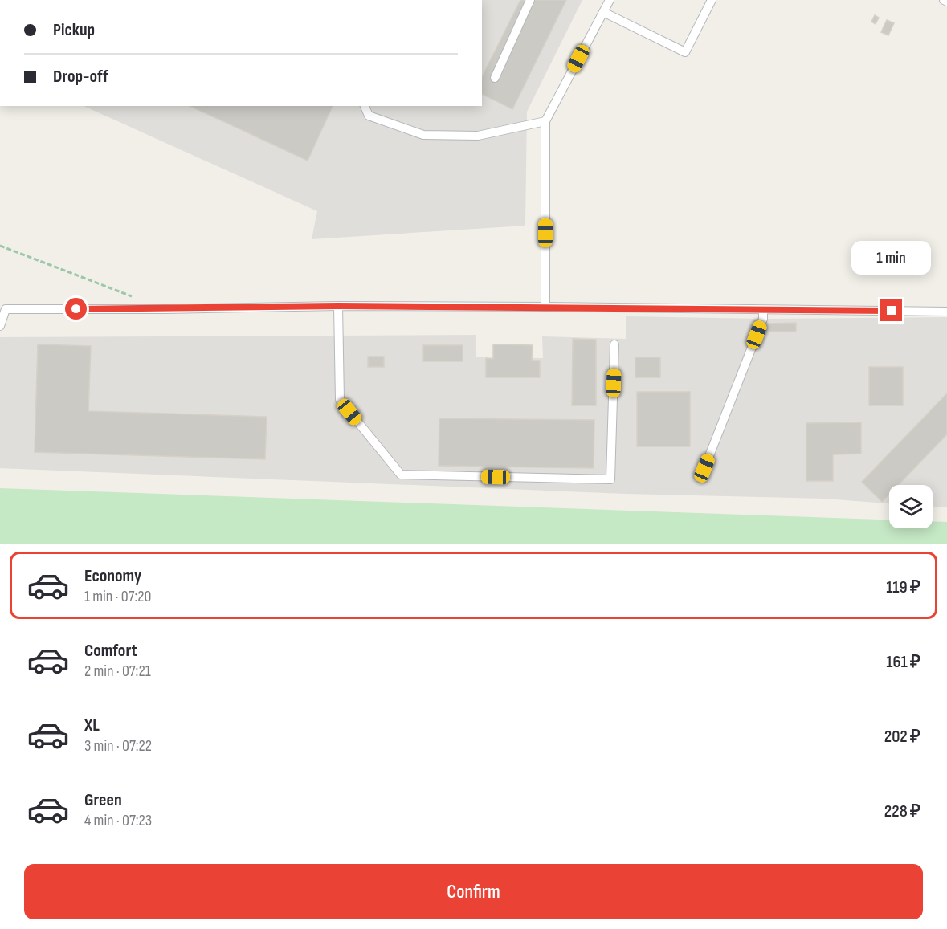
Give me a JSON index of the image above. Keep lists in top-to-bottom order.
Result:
{
  "page": {
    "banner": ["Pickup", "Drop-off"],
    "bubble": "1 min",
    "list": [
      {
        "name": "Economy",
        "note": "1 min · 07:20",
        "value": "119 ₽"
      },
      {
        "name": "Comfort",
        "note": "2 min · 07:21",
        "value": "161 ₽"
      },
      {
        "name": "XL",
        "note": "3 min · 07:22",
        "value": "202 ₽"
      },
      {
        "name": "Green",
        "note": "4 min · 07:23",
        "value": "228 ₽"
      }
    ],
    "buttons": "Confirm"
  }
}
